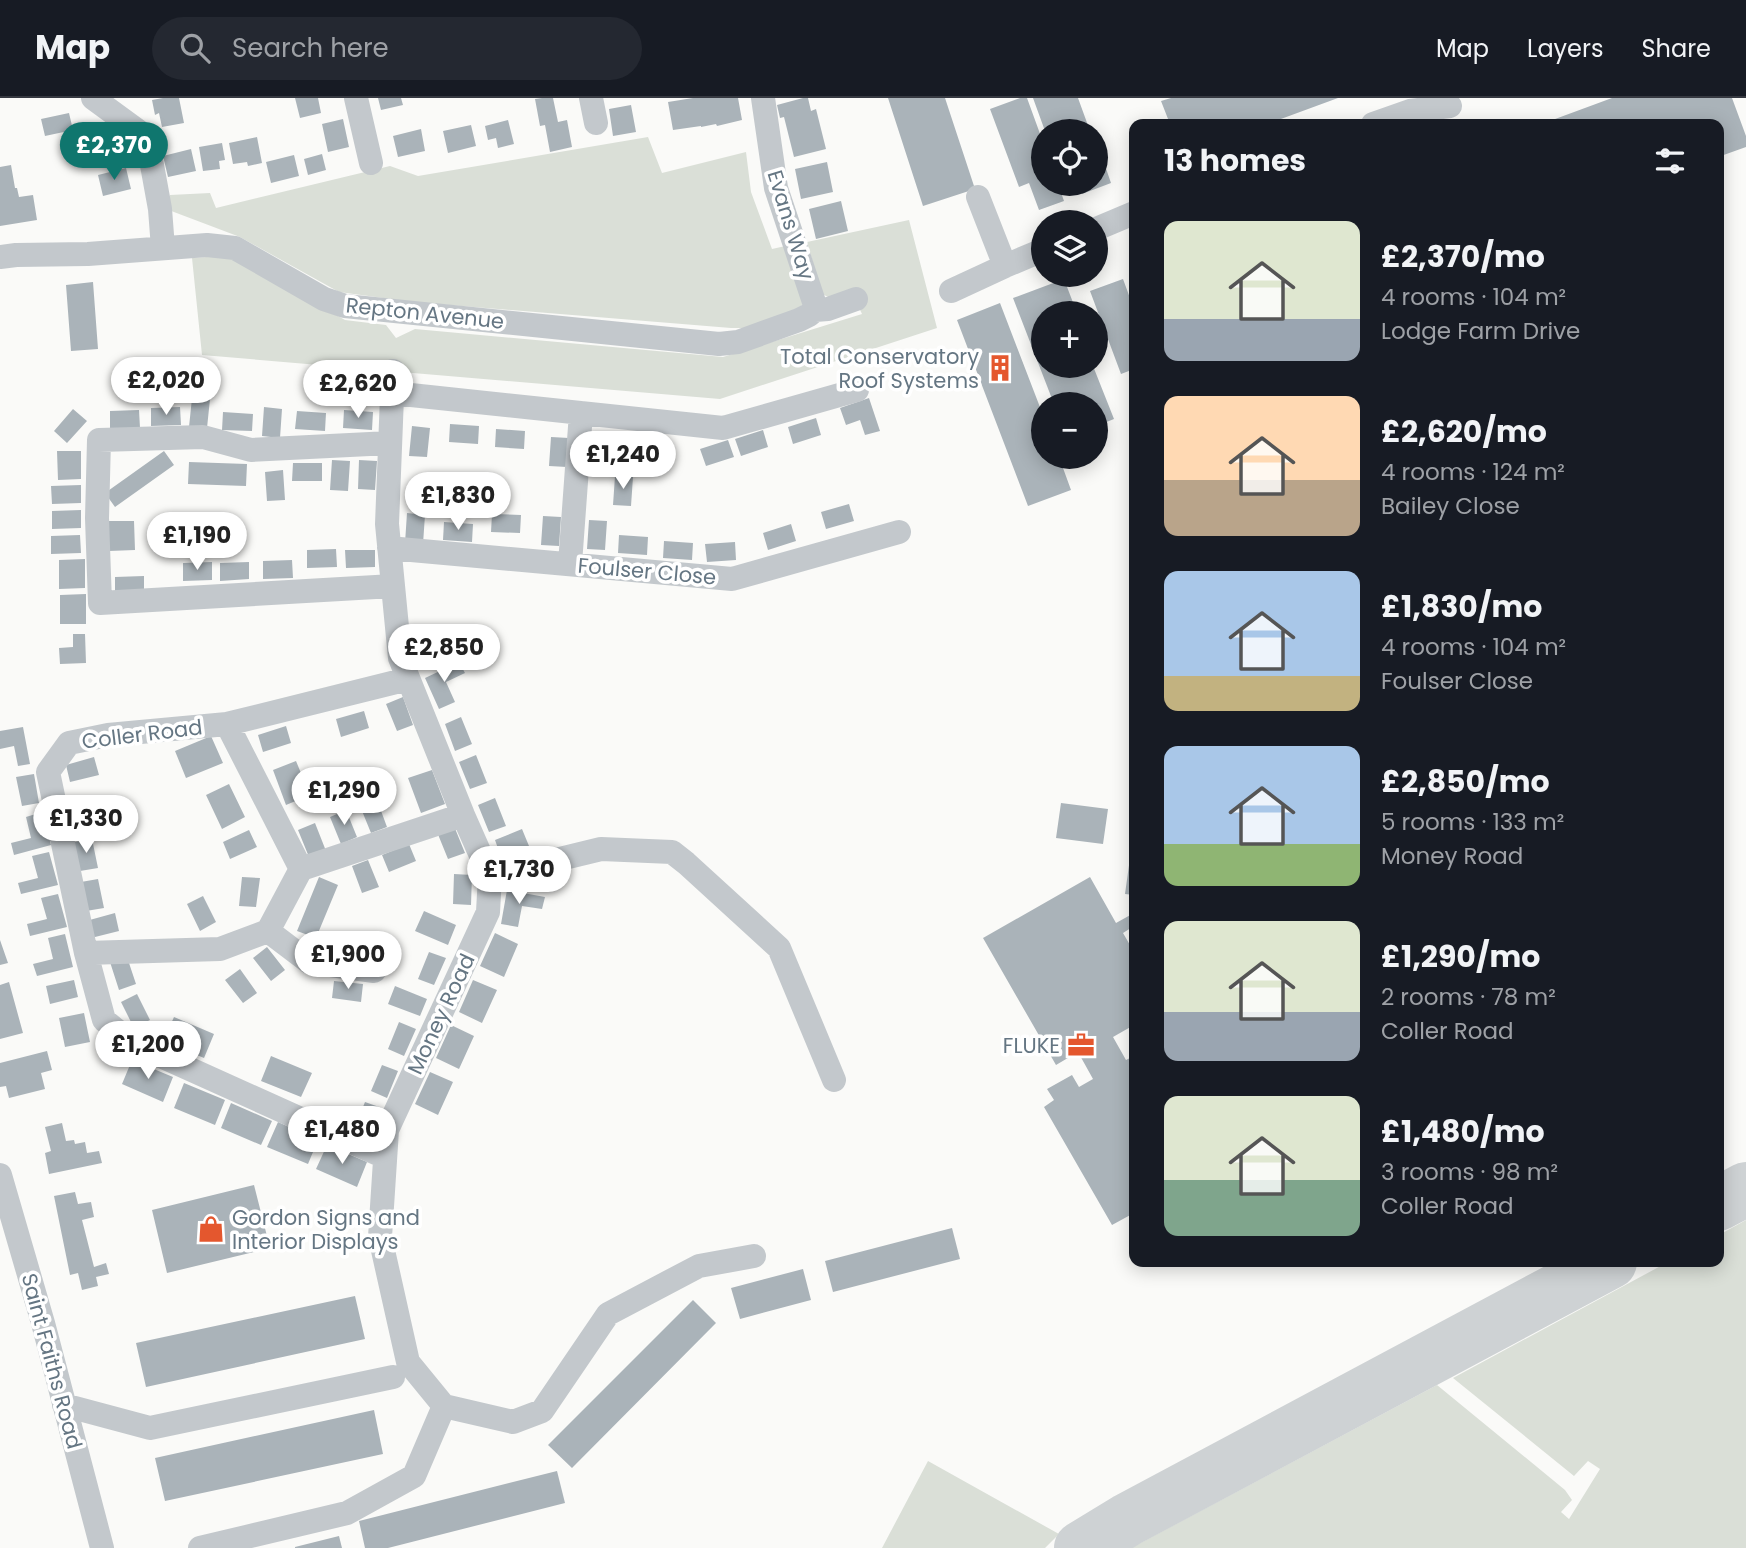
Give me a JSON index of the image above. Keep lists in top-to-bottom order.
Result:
{
  "streets": {
    "street": [
      "Evans Way",
      "Repton Avenue",
      "Foulser Close",
      "Coller Road",
      "Money Road",
      "Saint Faiths Road"
    ]
  },
  "crossings": [
    ["Evans Way", "Repton Avenue"],
    ["Foulser Close", "Money Road"],
    ["Coller Road", "Money Road"]
  ],
  "places": {
    "building": ["Total Conservatory Roof Systems"],
    "office": ["FLUKE"],
    "shop": ["Gordon Signs and Interior Displays"]
  },
  "page": {
    "header": "Map",
    "search": "Search here",
    "nav": ["Map", "Layers", "Share"],
    "map_buttons": ["+", "−"],
    "heading": "13 homes",
    "price": [
      "£2,370",
      "£2,020",
      "£2,620",
      "£1,240",
      "£1,830",
      "£1,190",
      "£2,850",
      "£1,290",
      "£1,330",
      "£1,730",
      "£1,900",
      "£1,200",
      "£1,480"
    ],
    "list": [
      {
        "name": "£2,370/mo",
        "note": "4 rooms · 104 m² · Lodge Farm Drive"
      },
      {
        "name": "£2,620/mo",
        "note": "4 rooms · 124 m² · Bailey Close"
      },
      {
        "name": "£1,830/mo",
        "note": "4 rooms · 104 m² · Foulser Close"
      },
      {
        "name": "£2,850/mo",
        "note": "5 rooms · 133 m² · Money Road"
      },
      {
        "name": "£1,290/mo",
        "note": "2 rooms · 78 m² · Coller Road"
      },
      {
        "name": "£1,480/mo",
        "note": "3 rooms · 98 m² · Coller Road"
      }
    ]
  }
}
